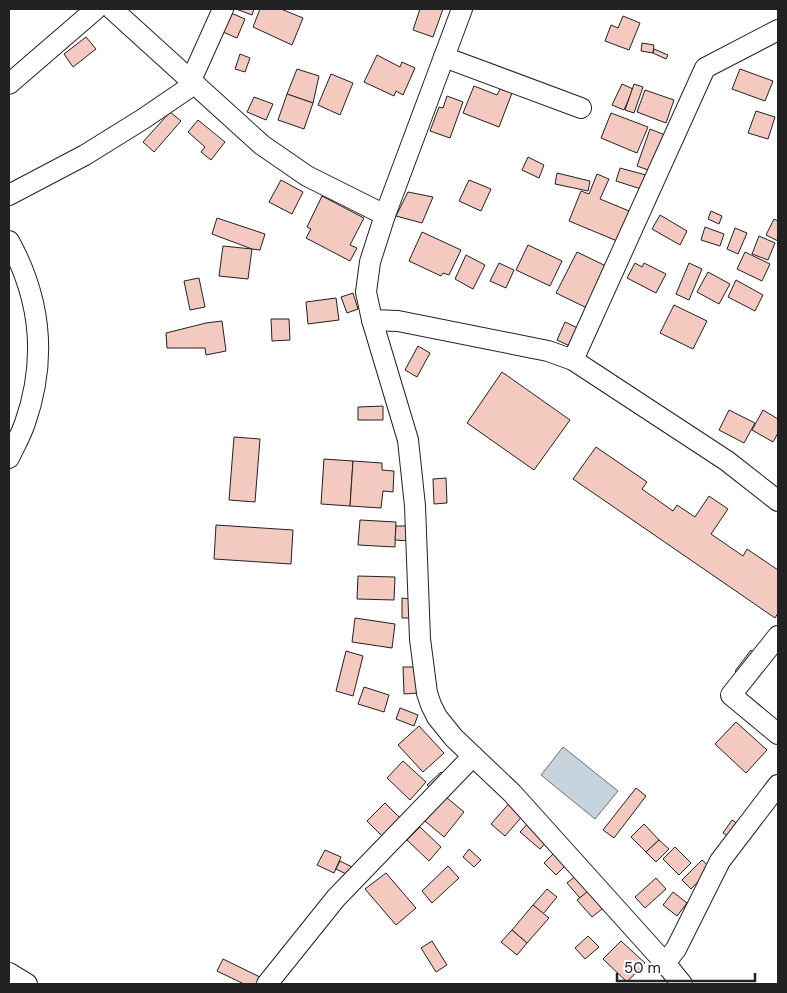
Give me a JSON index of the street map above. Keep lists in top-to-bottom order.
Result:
{
  "scale_bar": "50 m"
}
